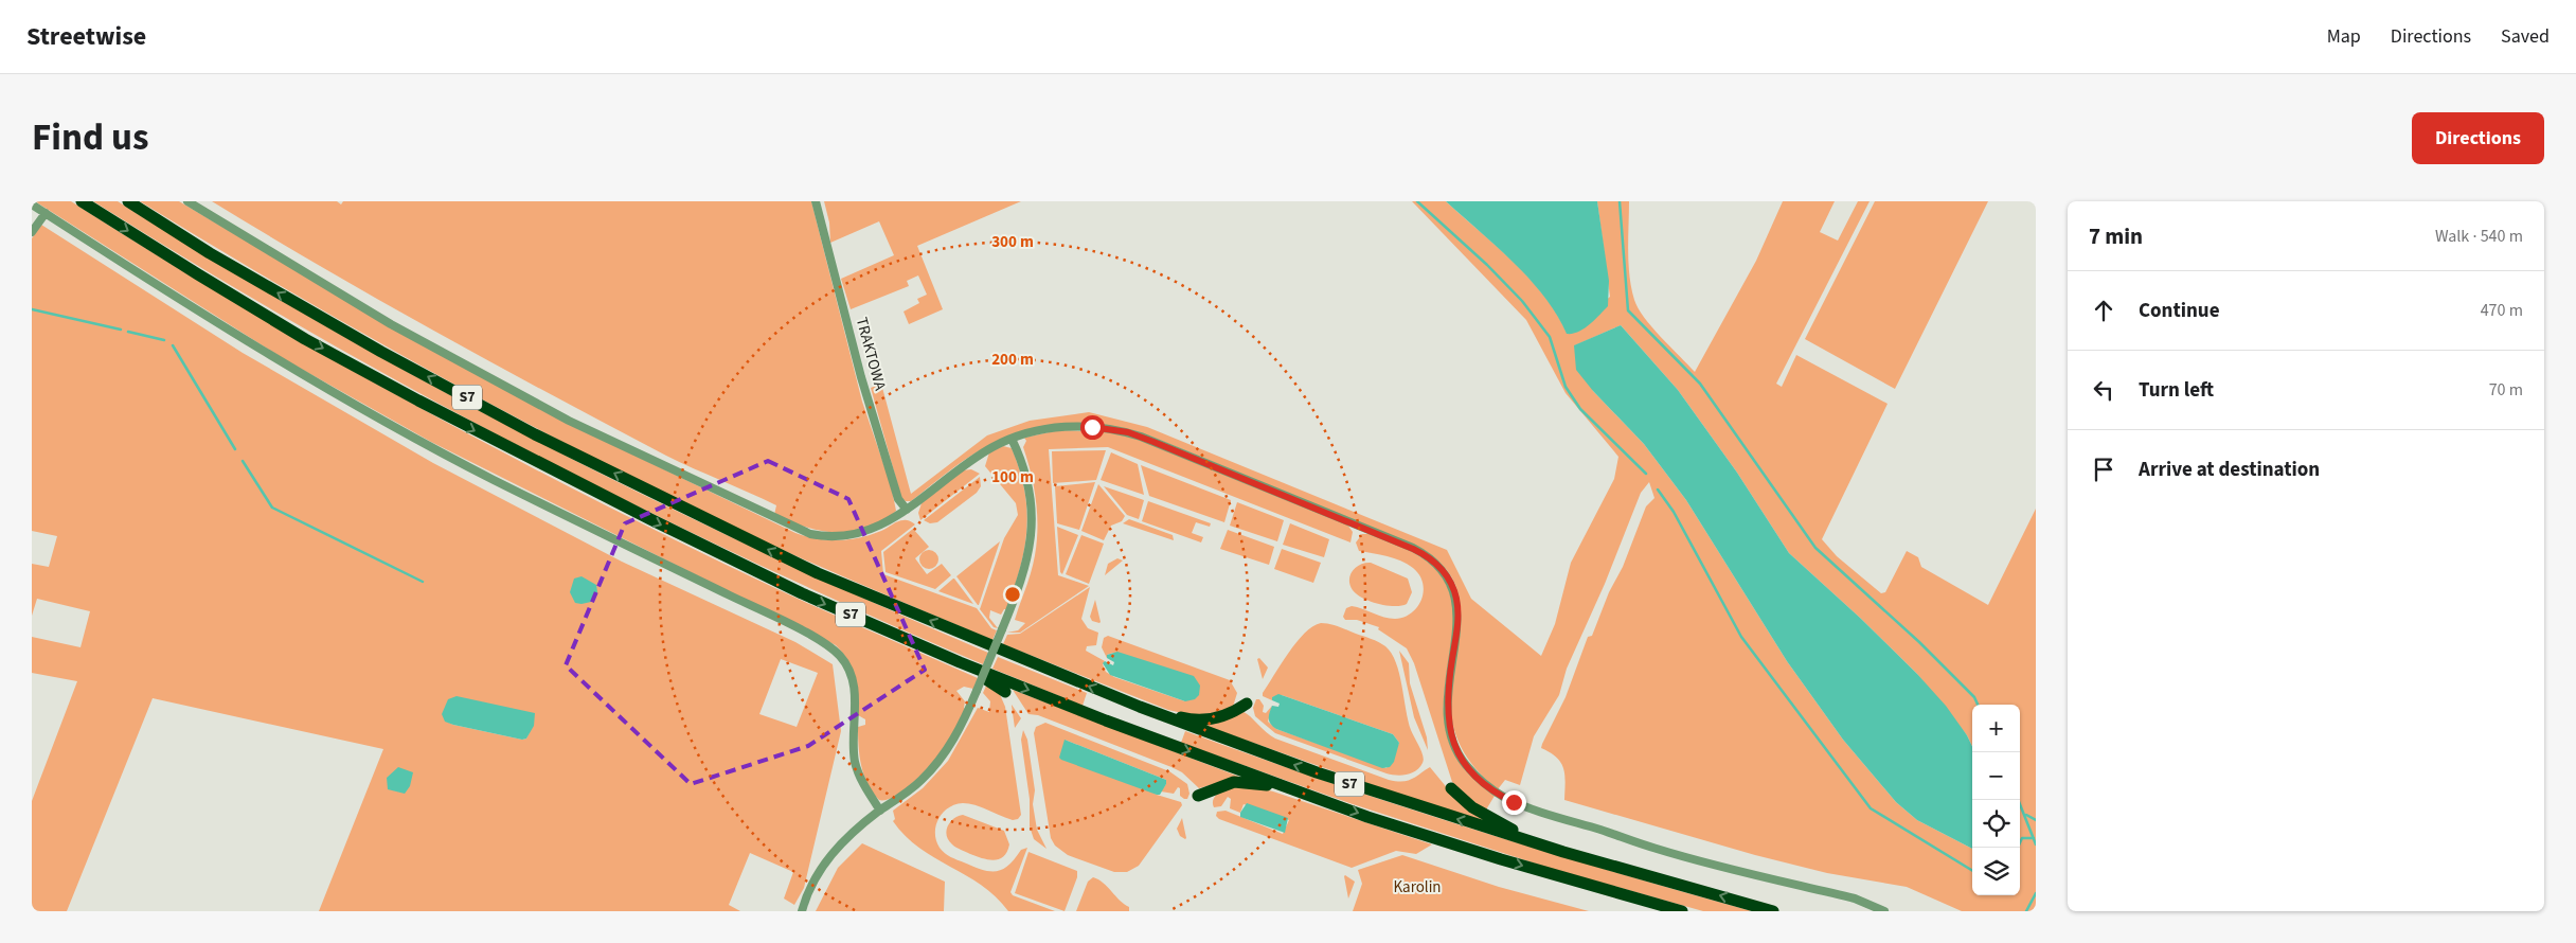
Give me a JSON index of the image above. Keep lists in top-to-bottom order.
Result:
{
  "streets": {
    "highway": ["S7"],
    "street": ["TRAKTOWA"]
  },
  "parks": ["Karolin"],
  "page": {
    "header": "Streetwise",
    "nav": ["Map", "Directions", "Saved"],
    "title": "Find us",
    "buttons": "Directions",
    "heading": ["7 min", "Walk · 540 m"],
    "list": [
      ["Continue", "470 m"],
      ["Turn left", "70 m"],
      "Arrive at destination"
    ],
    "map_buttons": ["+", "−"]
  },
  "rings": ["300 m", "200 m", "100 m"]
}
